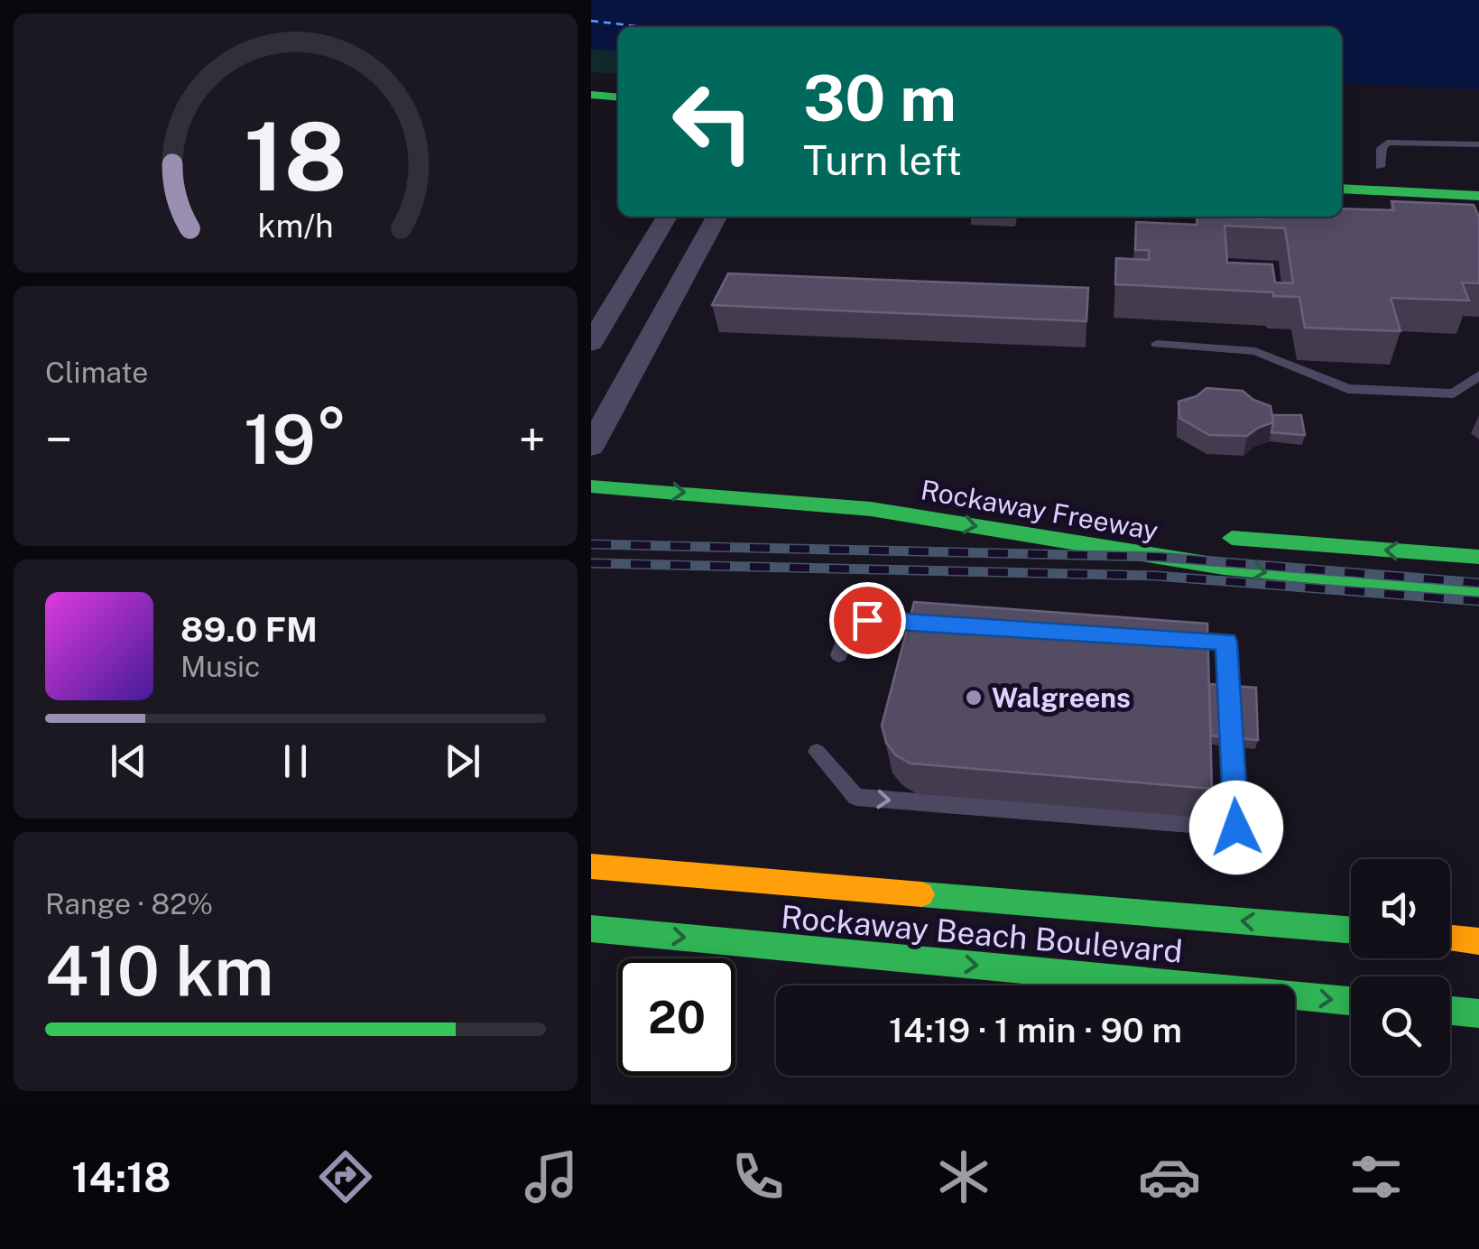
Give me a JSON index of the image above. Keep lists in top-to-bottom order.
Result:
{
  "streets": {
    "street": ["Rockaway Freeway", "Rockaway Beach Boulevard"]
  },
  "places": ["Walgreens"],
  "page": {
    "turn": ["30 m", "Turn left"],
    "tile": [
      "Climate",
      ["Range · 82%", "410 km"]
    ],
    "heat": ["−", "19°", "+"],
    "song": ["89.0 FM", "Music"],
    "limit": "20",
    "trip": "14:19 · 1 min · 90 m",
    "tabs": "14:18",
    "gauge": ["18", "km/h"]
  }
}
